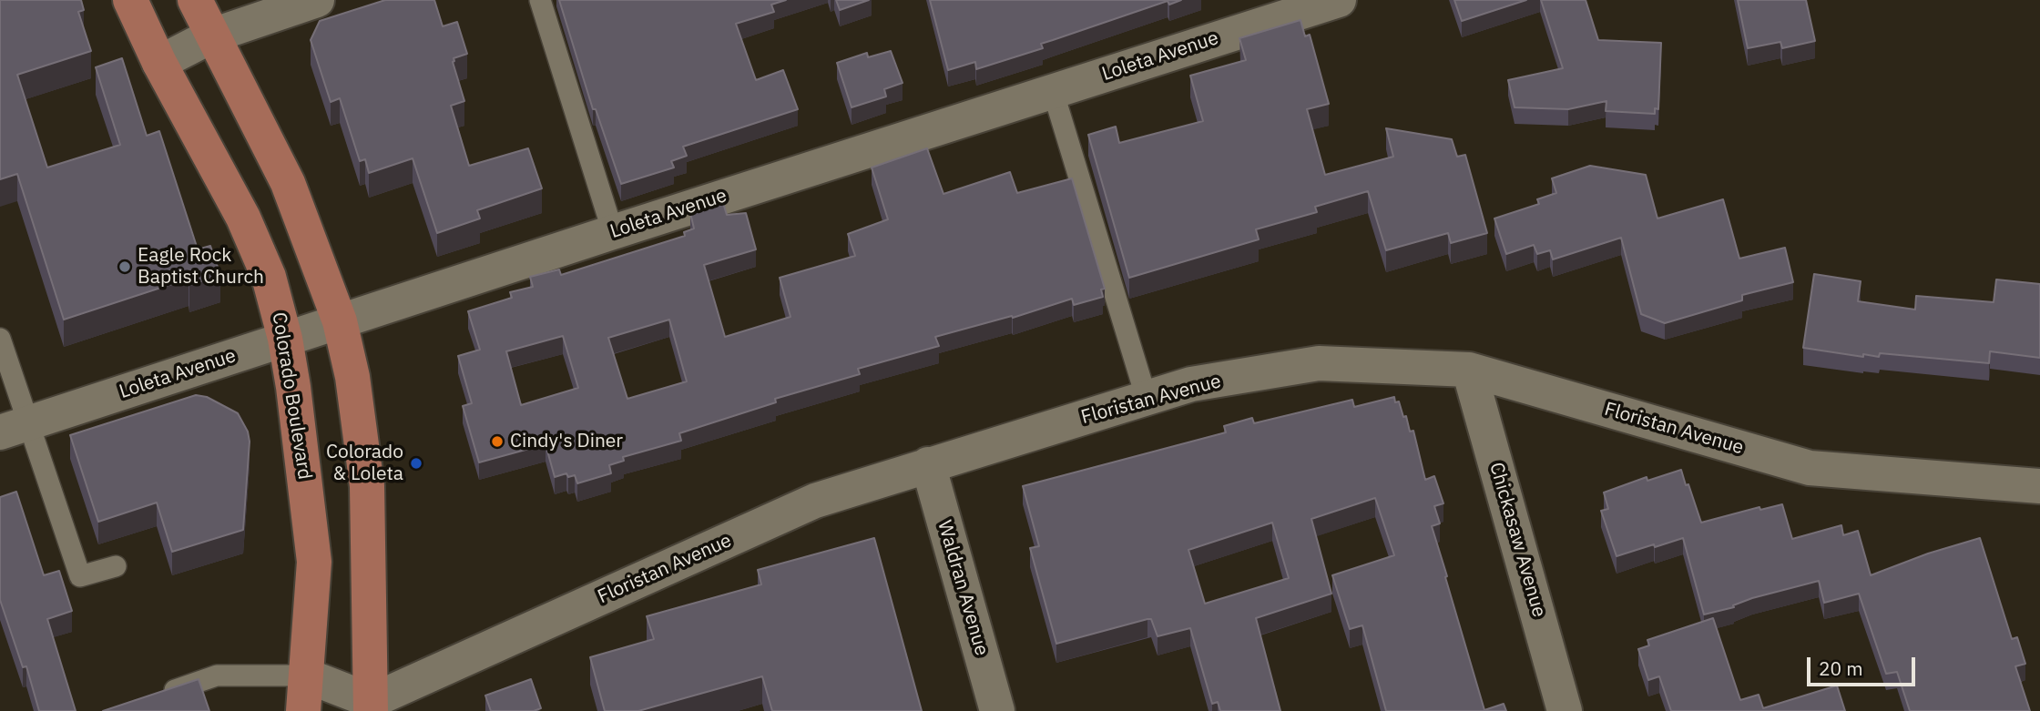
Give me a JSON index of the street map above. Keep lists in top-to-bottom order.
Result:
{
  "streets": {
    "main road": ["Colorado Boulevard"],
    "street": [
      "Loleta Avenue",
      "Floristan Avenue",
      "Chickasaw Avenue",
      "Waldran Avenue"
    ]
  },
  "crossings": [
    ["Loleta Avenue", "Colorado Boulevard"],
    ["Floristan Avenue", "Chickasaw Avenue"],
    ["Floristan Avenue", "Waldran Avenue"]
  ],
  "places": ["Eagle Rock Baptist Church", "Cindy's Diner", "Colorado & Loleta"],
  "scale_bar": "20 m"
}
